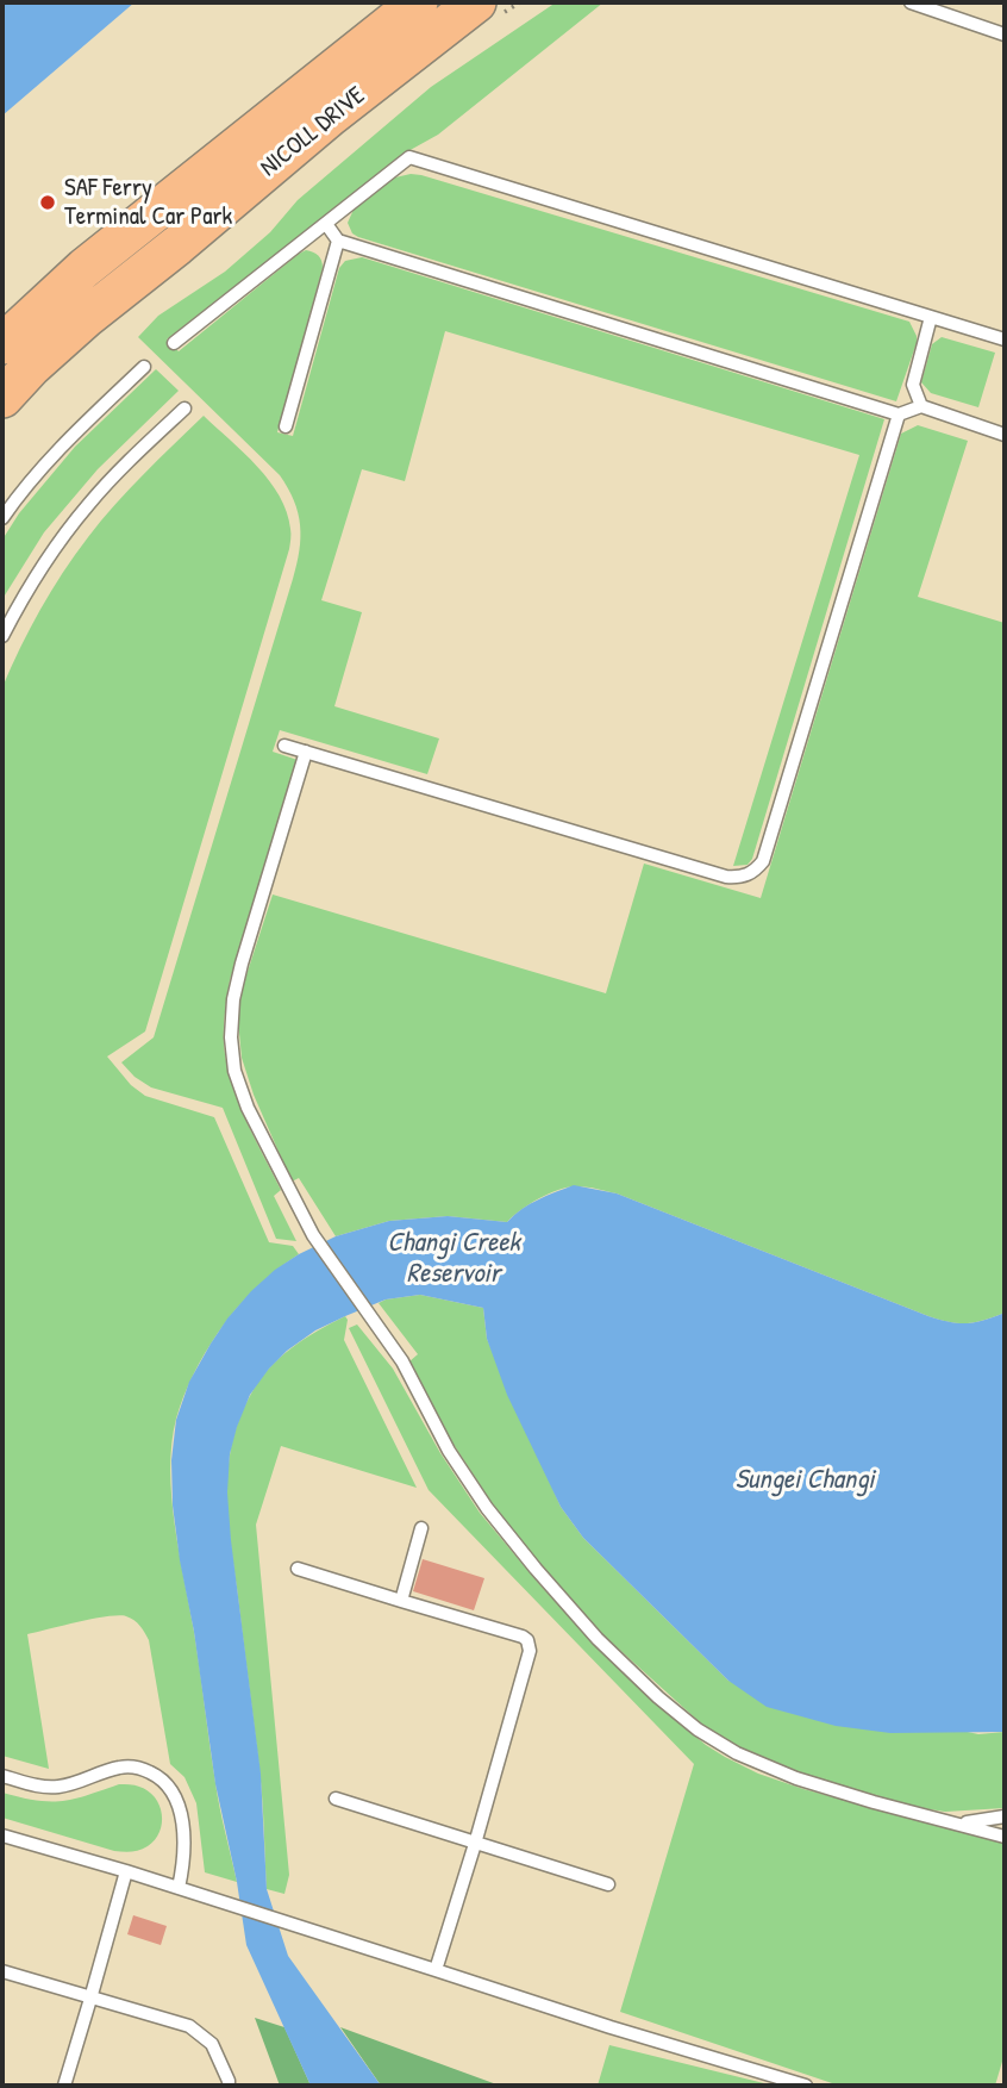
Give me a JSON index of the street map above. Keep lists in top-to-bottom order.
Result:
{
  "streets": {
    "main road": ["NICOLL DRIVE"]
  },
  "water": ["Changi Creek Reservoir", "Sungei Changi"],
  "places": ["SAF Ferry Terminal Car Park"]
}
